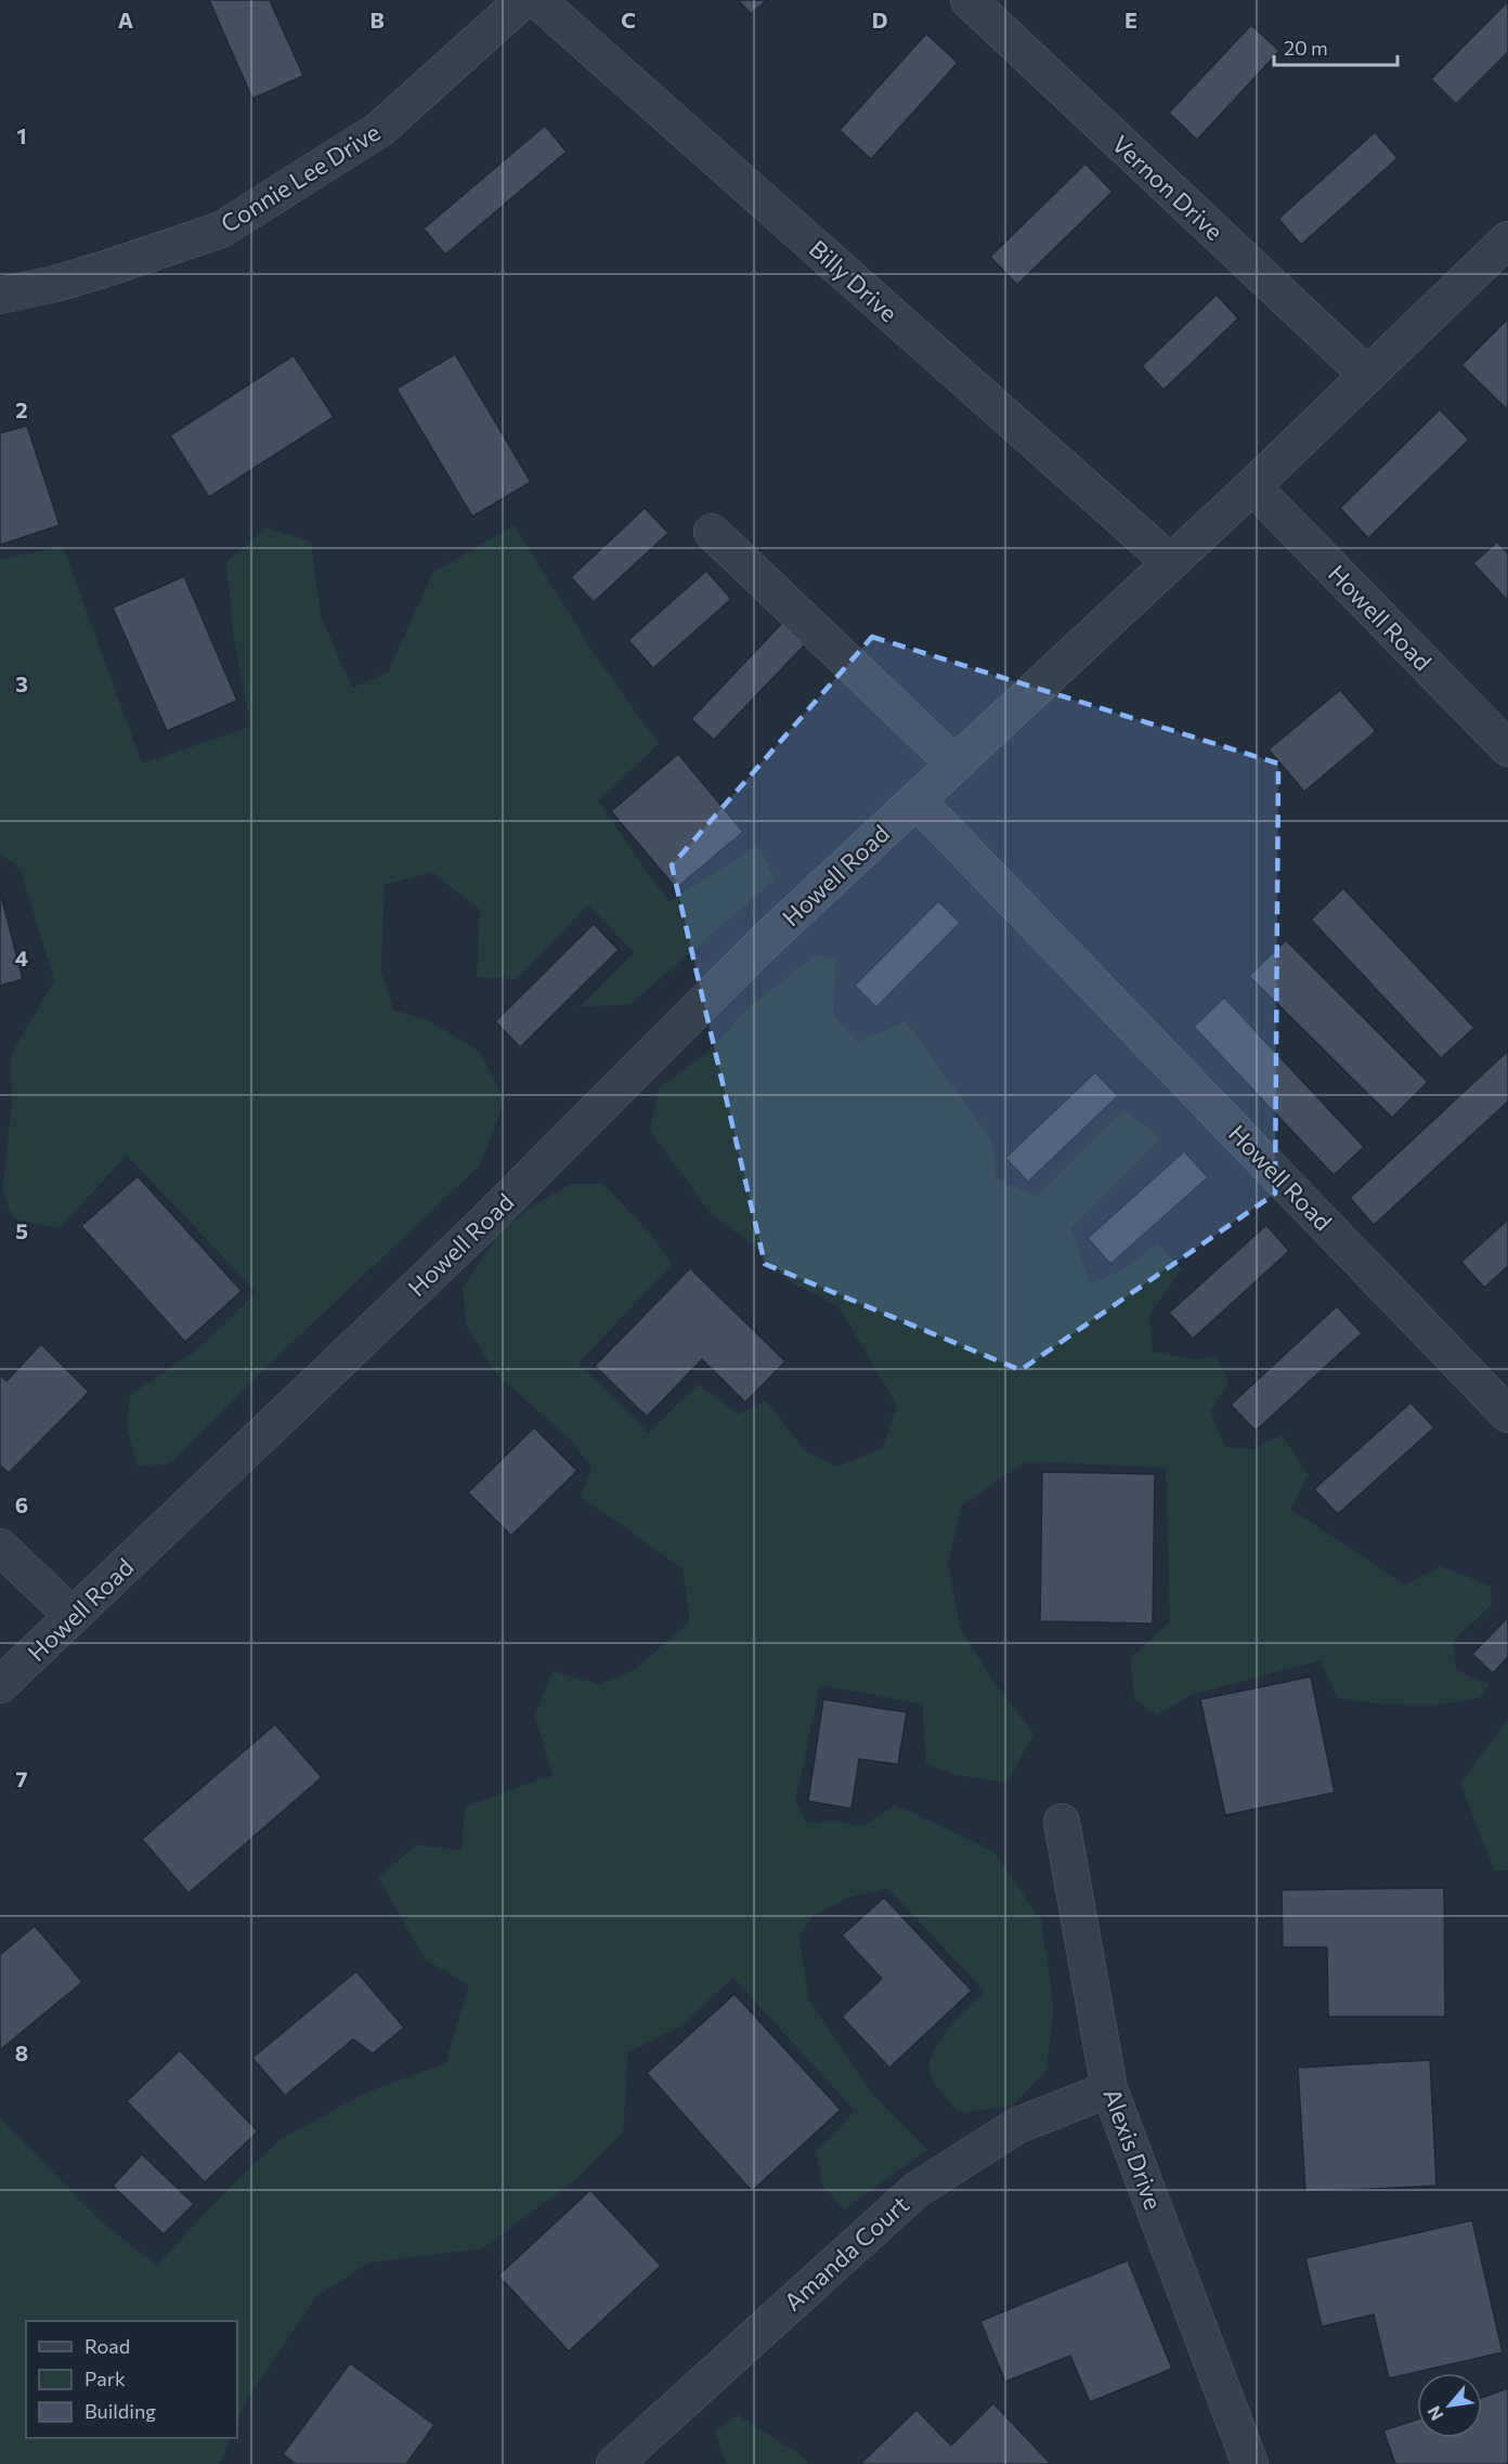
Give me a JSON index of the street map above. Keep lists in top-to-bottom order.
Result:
{
  "streets": {
    "street": [
      "Connie Lee Drive",
      "Vernon Drive",
      "Billy Drive",
      "Howell Road",
      "Alexis Drive",
      "Amanda Court"
    ]
  },
  "crossings": [
    ["Vernon Drive", "Howell Road"],
    ["Billy Drive", "Howell Road"],
    ["Alexis Drive", "Amanda Court"]
  ],
  "legend": ["Road", "Park", "Building"],
  "scale_bar": "20 m",
  "north": "bottom left",
  "grid": {
    "columns": [
      "A",
      "B",
      "C",
      "D",
      "E"
    ],
    "rows": [
      "1",
      "2",
      "3",
      "4",
      "5",
      "6",
      "7",
      "8"
    ]
  }
}
